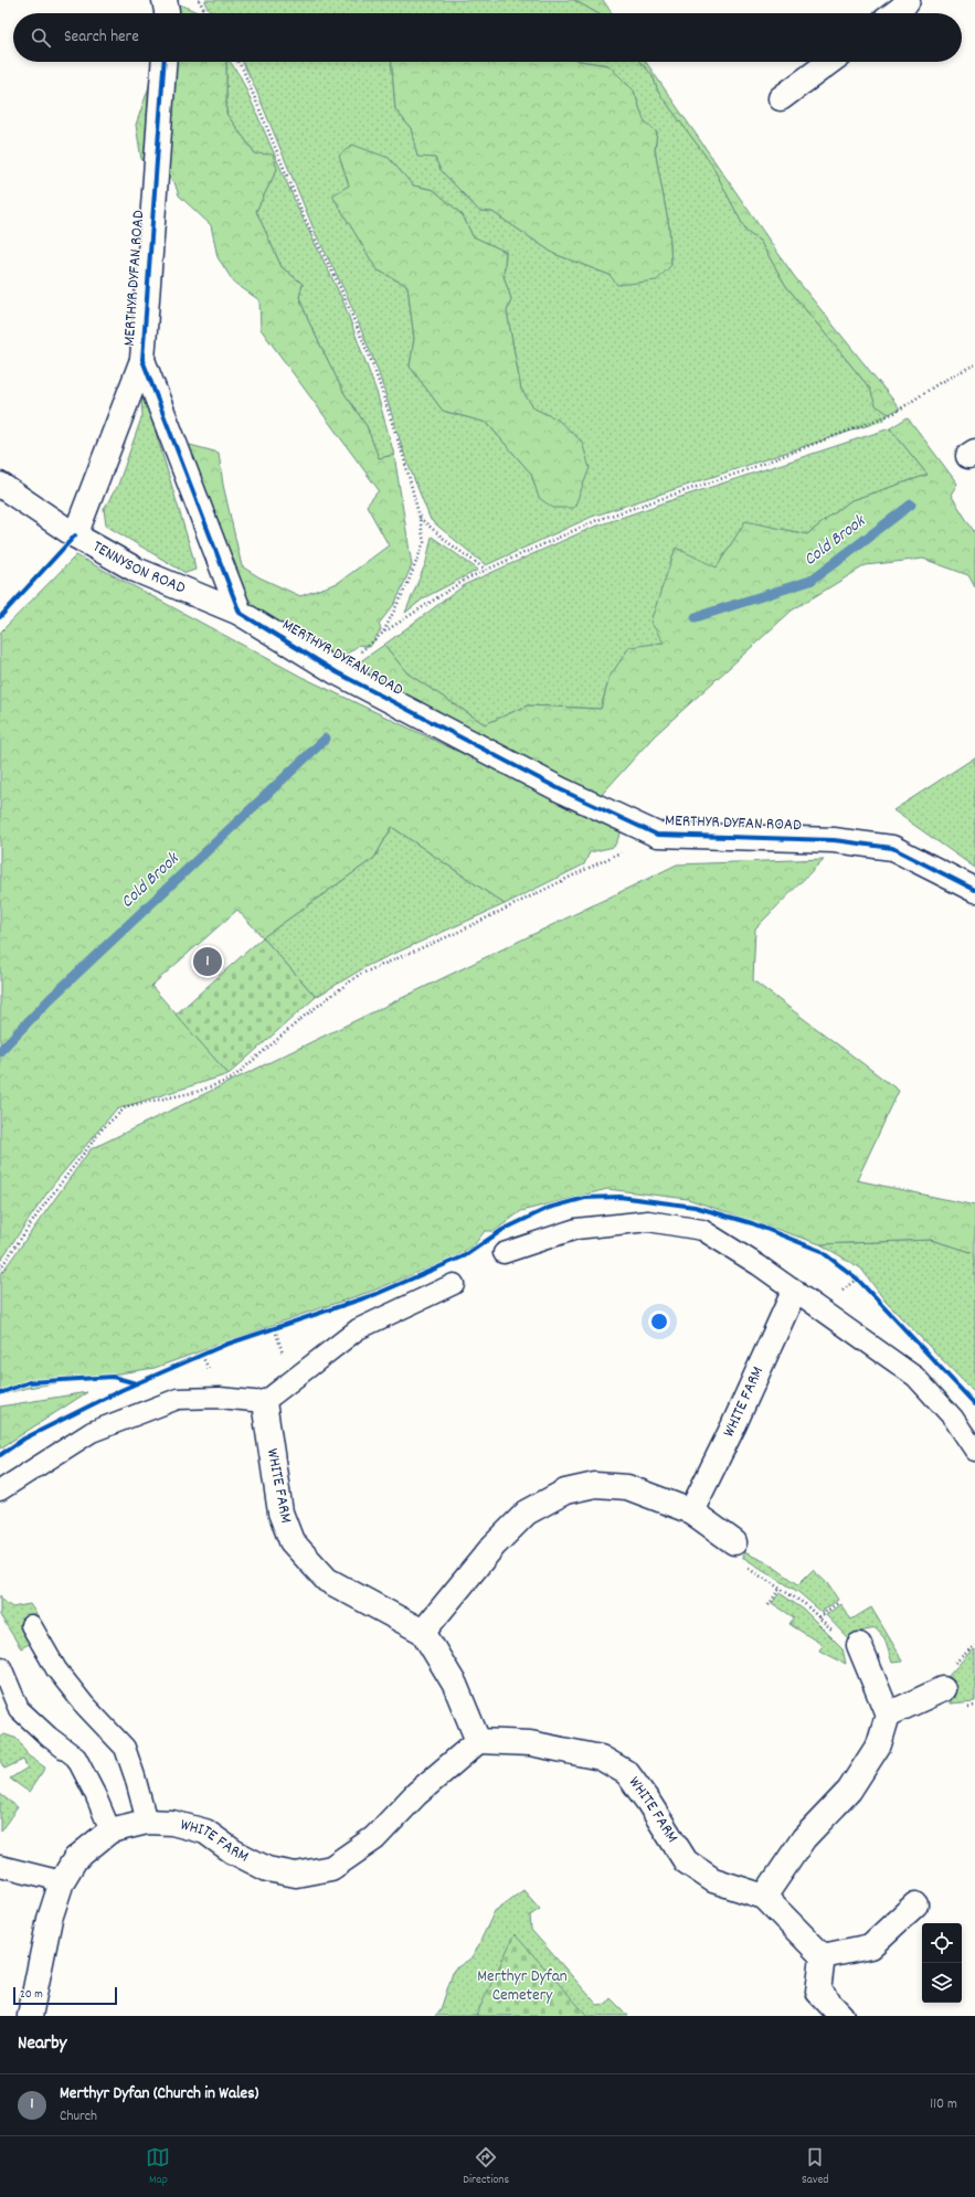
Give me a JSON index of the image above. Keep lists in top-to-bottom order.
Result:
{
  "streets": {
    "street": ["MERTHYR DYFAN ROAD", "TENNYSON ROAD", "WHITE FARM"]
  },
  "crossings": [
    ["MERTHYR DYFAN ROAD", "TENNYSON ROAD"]
  ],
  "water": ["Cold Brook"],
  "parks": ["Merthyr Dyfan Cemetery"],
  "scale_bar": "20 m",
  "page": {
    "search": "Search here",
    "pins": "1",
    "scale": "20 m",
    "heading": "Nearby",
    "list": [
      {
        "mark": "1",
        "name": "Merthyr Dyfan (Church in Wales)",
        "note": "Church",
        "value": "110 m"
      }
    ],
    "nav": ["Map", "Directions", "Saved"]
  }
}
